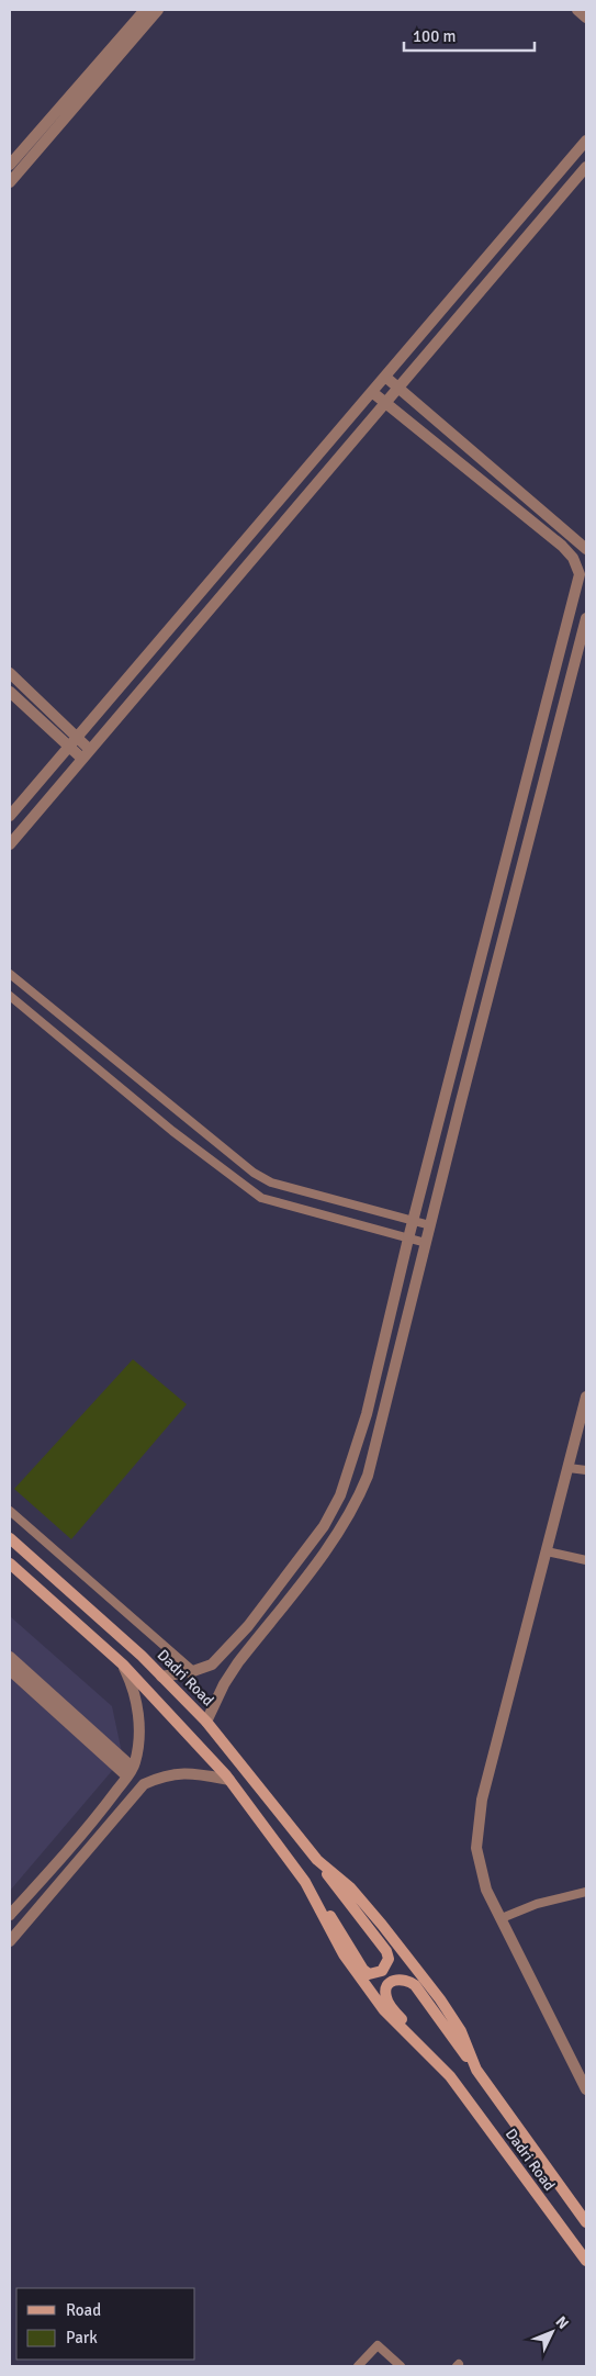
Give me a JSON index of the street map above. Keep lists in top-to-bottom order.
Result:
{
  "streets": {
    "main road": ["Dadri Road"]
  },
  "legend": ["Road", "Park"],
  "scale_bar": "100 m",
  "north": "top right"
}
